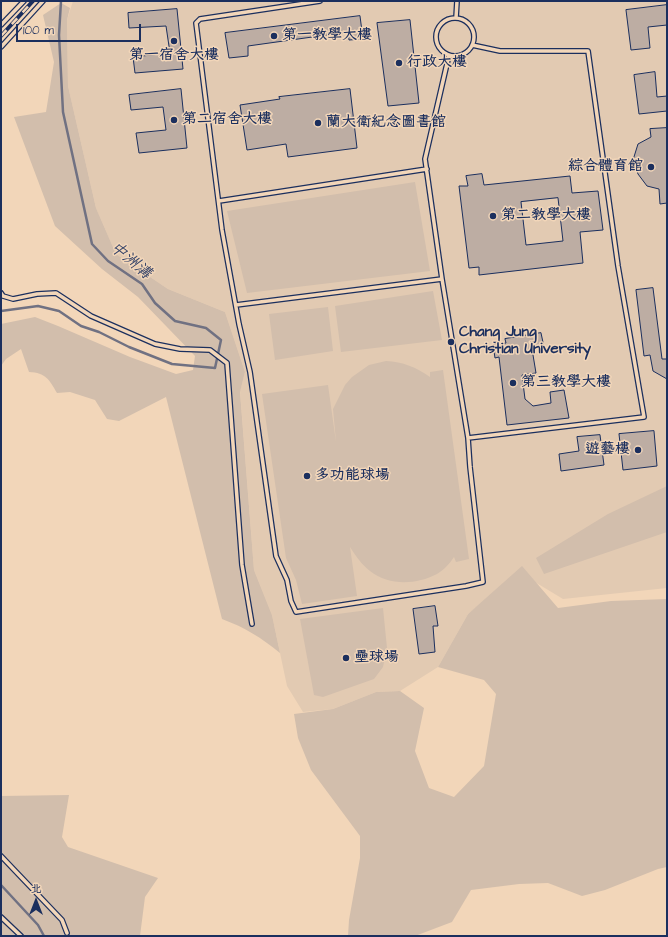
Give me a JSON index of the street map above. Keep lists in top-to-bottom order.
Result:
{
  "water": ["中洲溝"],
  "places": [
    "第一教學大樓",
    "第一宿舍大樓",
    "行政大樓",
    "第二宿舍大樓",
    "蘭大衛紀念圖書館",
    "綜合體育館",
    "第二教學大樓",
    "Chang Jung Christian University",
    "第三教學大樓",
    "遊藝樓",
    "多功能球場",
    "壘球場"
  ],
  "scale_bar": "100 m",
  "north": "top"
}
